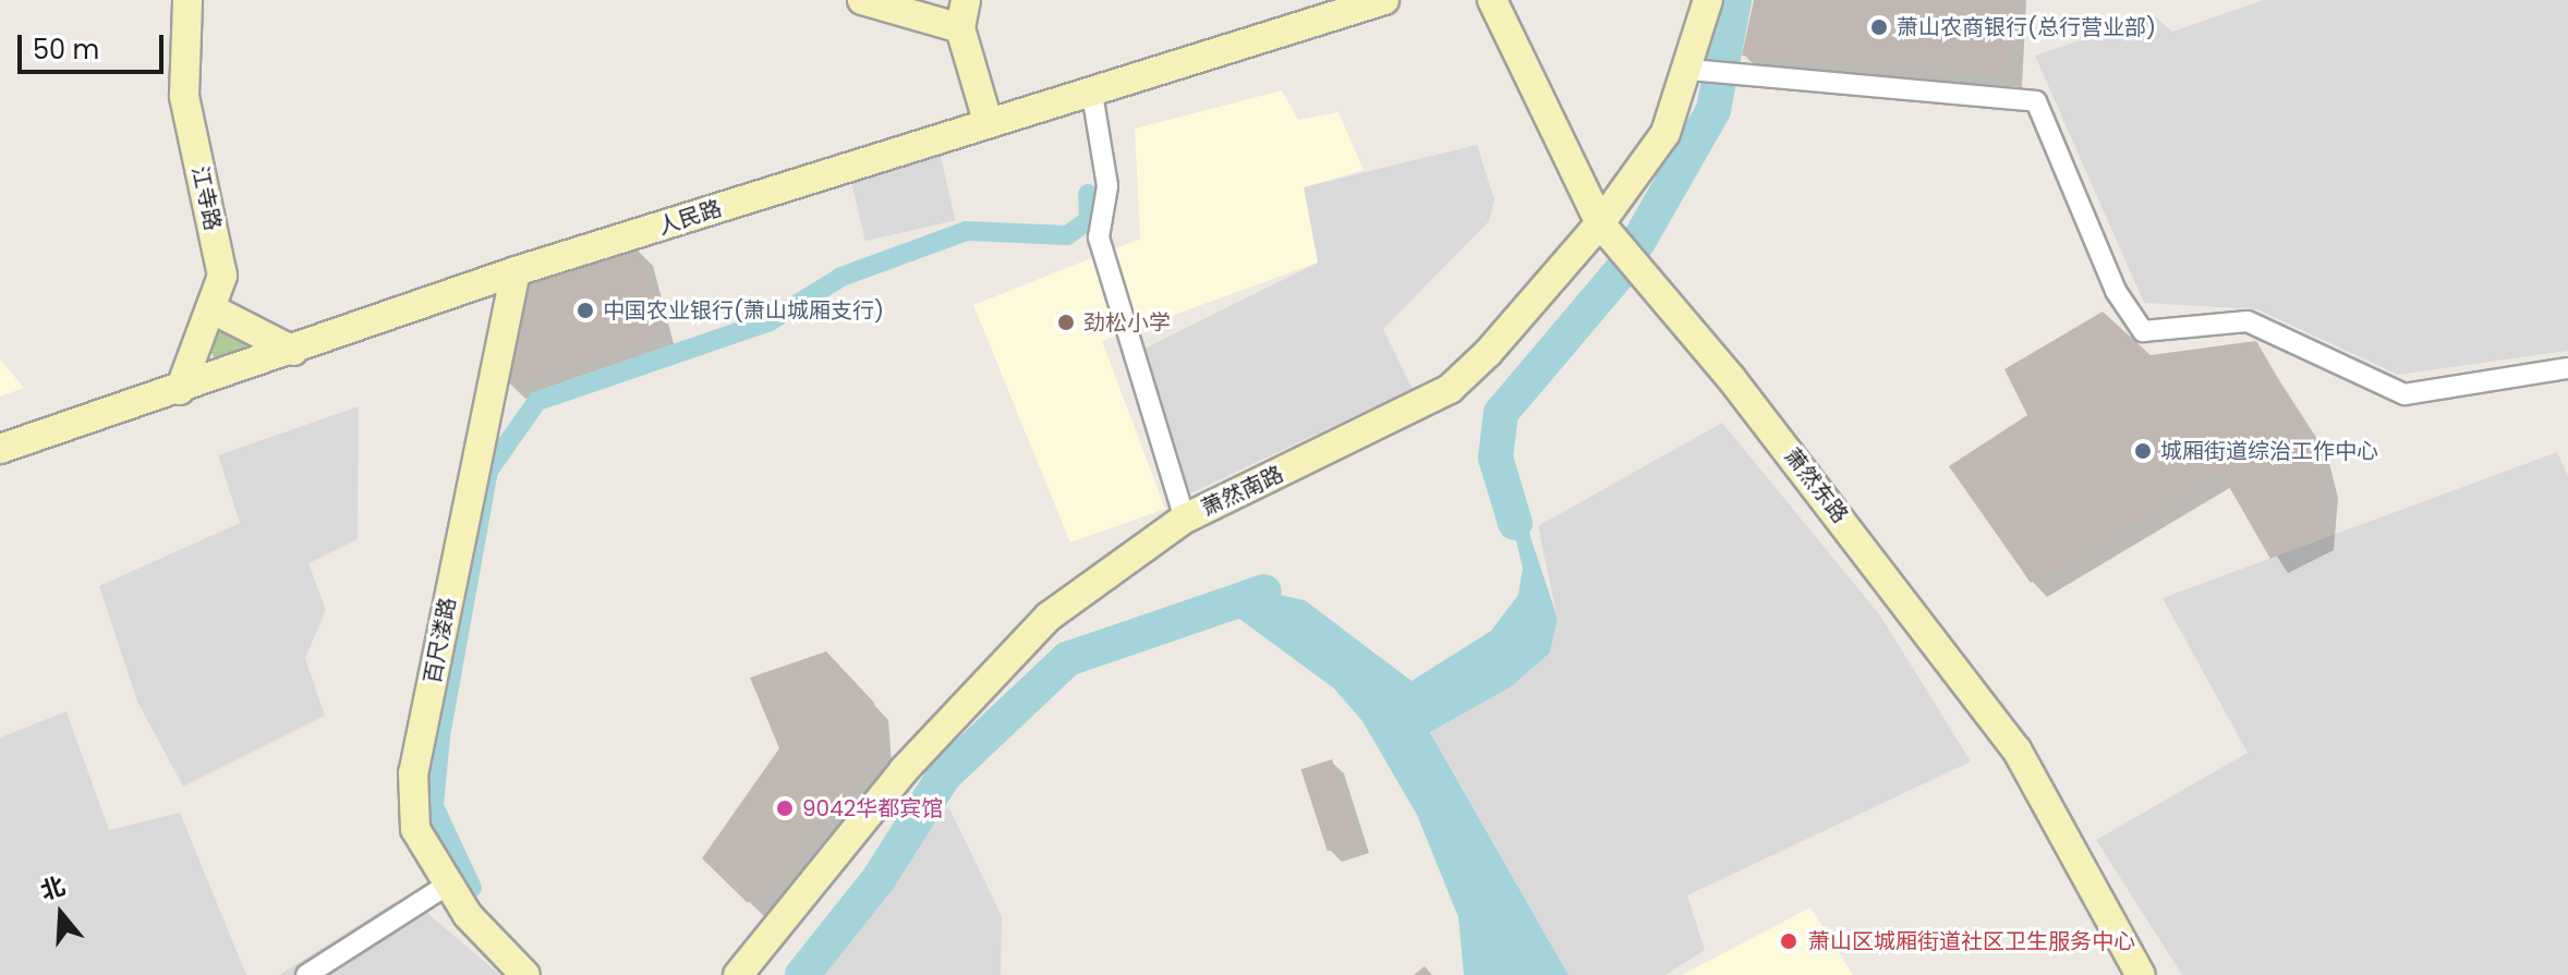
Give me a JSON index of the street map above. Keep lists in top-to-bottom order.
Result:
{
  "streets": {
    "street": [
      "江寺路",
      "人民路",
      "萧然东路",
      "萧然南路",
      "百尺溇路"
    ]
  },
  "crossings": [
    ["江寺路", "人民路"],
    ["人民路", "百尺溇路"],
    ["萧然东路", "萧然南路"]
  ],
  "places": [
    "萧山农商银行(总行营业部)",
    "中国农业银行(萧山城厢支行)",
    "劲松小学",
    "城厢街道综治工作中心",
    "9042华都宾馆",
    "萧山区城厢街道社区卫生服务中心"
  ],
  "scale_bar": "50 m",
  "north": "top"
}
